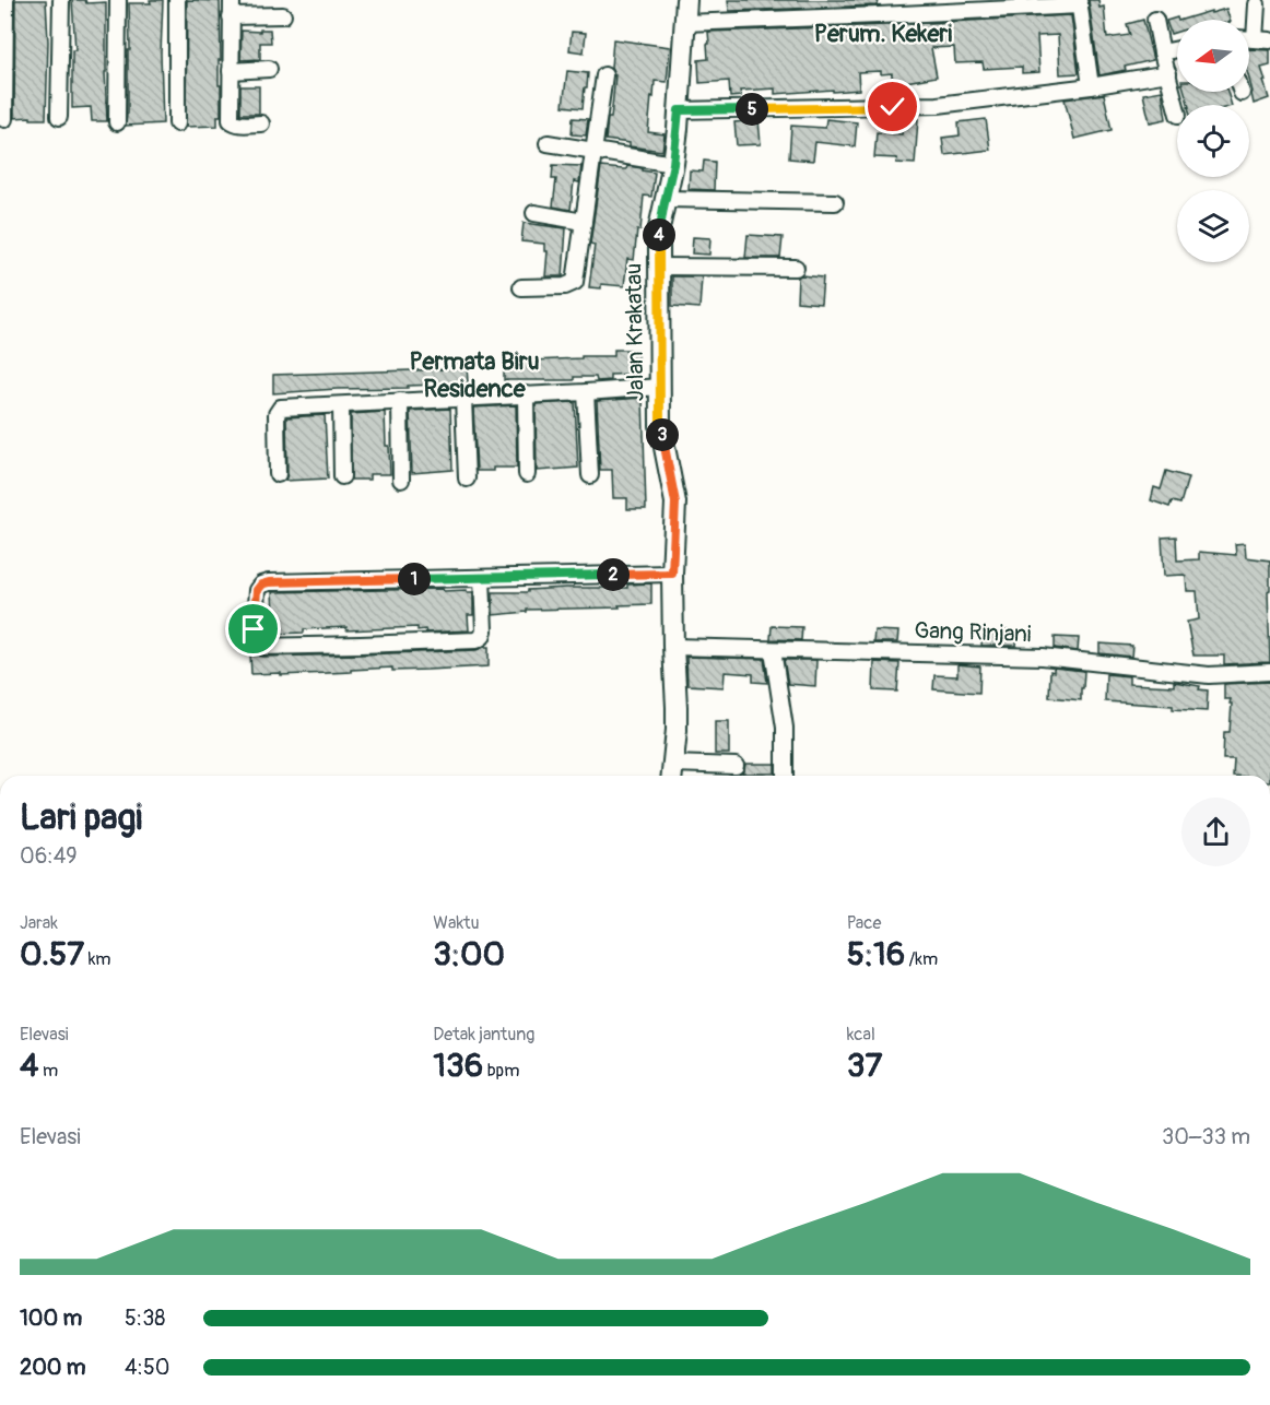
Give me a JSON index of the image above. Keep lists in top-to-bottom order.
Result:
{
  "streets": {
    "street": ["Jalan Krakatau", "Gang Rinjani"]
  },
  "crossings": [
    ["Jalan Krakatau", "Gang Rinjani"]
  ],
  "districts": ["Perum. Kekeri", "Permata Biru Residence"],
  "north": "left",
  "page": {
    "pins": [
      "5",
      "4",
      "3",
      "2",
      "1"
    ],
    "heading": ["Lari pagi", "06:49"],
    "stats": [
      ["Jarak", "0.57 km"],
      ["Waktu", "3:00"],
      ["Pace", "5:16 /km"],
      ["Elevasi", "4 m"],
      ["Detak jantung", "136 bpm"],
      ["kcal", "37"]
    ],
    "chart": ["Elevasi", "30–33 m"],
    "list": [
      {
        "name": "100 m",
        "note": "5:38"
      },
      {
        "name": "200 m",
        "note": "4:50"
      }
    ]
  }
}
